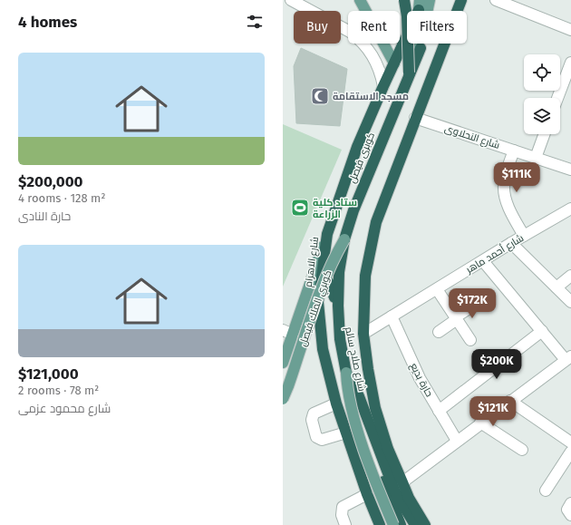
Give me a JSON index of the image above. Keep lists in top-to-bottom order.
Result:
{
  "streets": {
    "highway": ["كوبرى فيصل", "شارع الاهرام", "شارع صلاح سالم"],
    "main road": ["كوبري الملك فيصل"],
    "street": ["شارع النحلاوى", "شارع أحمد ماهر", "حارة بديع"]
  },
  "crossings": [
    ["كوبرى فيصل", "كوبري الملك فيصل"],
    ["كوبرى فيصل", "شارع صلاح سالم"],
    ["شارع أحمد ماهر", "حارة بديع"]
  ],
  "places": {
    "mosque": ["مسجد الاستقامة"],
    "sports": ["ستاد كلية الزراعة"]
  },
  "page": {
    "heading": "4 homes",
    "chip": ["Buy", "Rent", "Filters"],
    "list": [
      {
        "name": "$200,000",
        "note": "4 rooms · 128 m² · حارة النادى"
      },
      {
        "name": "$121,000",
        "note": "2 rooms · 78 m² · شارع محمود عزمى"
      }
    ],
    "price": [
      "$111K",
      "$172K",
      "$200K",
      "$121K"
    ]
  }
}
